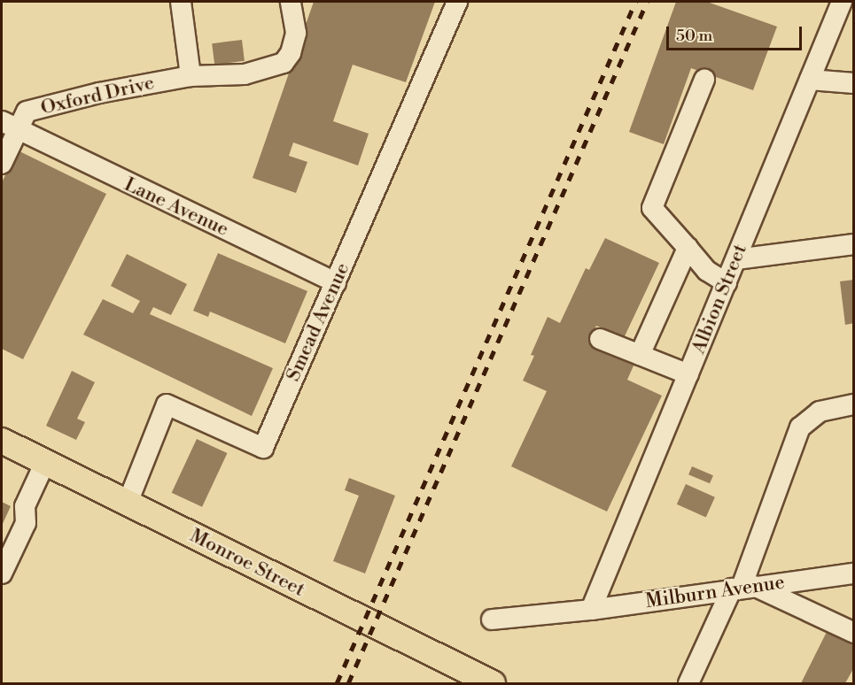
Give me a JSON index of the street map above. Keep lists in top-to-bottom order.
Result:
{
  "streets": {
    "main road": ["Monroe Street"],
    "street": [
      "Oxford Drive",
      "Lane Avenue",
      "Albion Street",
      "Smead Avenue",
      "Milburn Avenue"
    ]
  },
  "crossings": [
    ["Oxford Drive", "Lane Avenue"],
    ["Lane Avenue", "Smead Avenue"],
    ["Albion Street", "Milburn Avenue"],
    ["Smead Avenue", "Monroe Street"]
  ],
  "scale_bar": "50 m"
}
